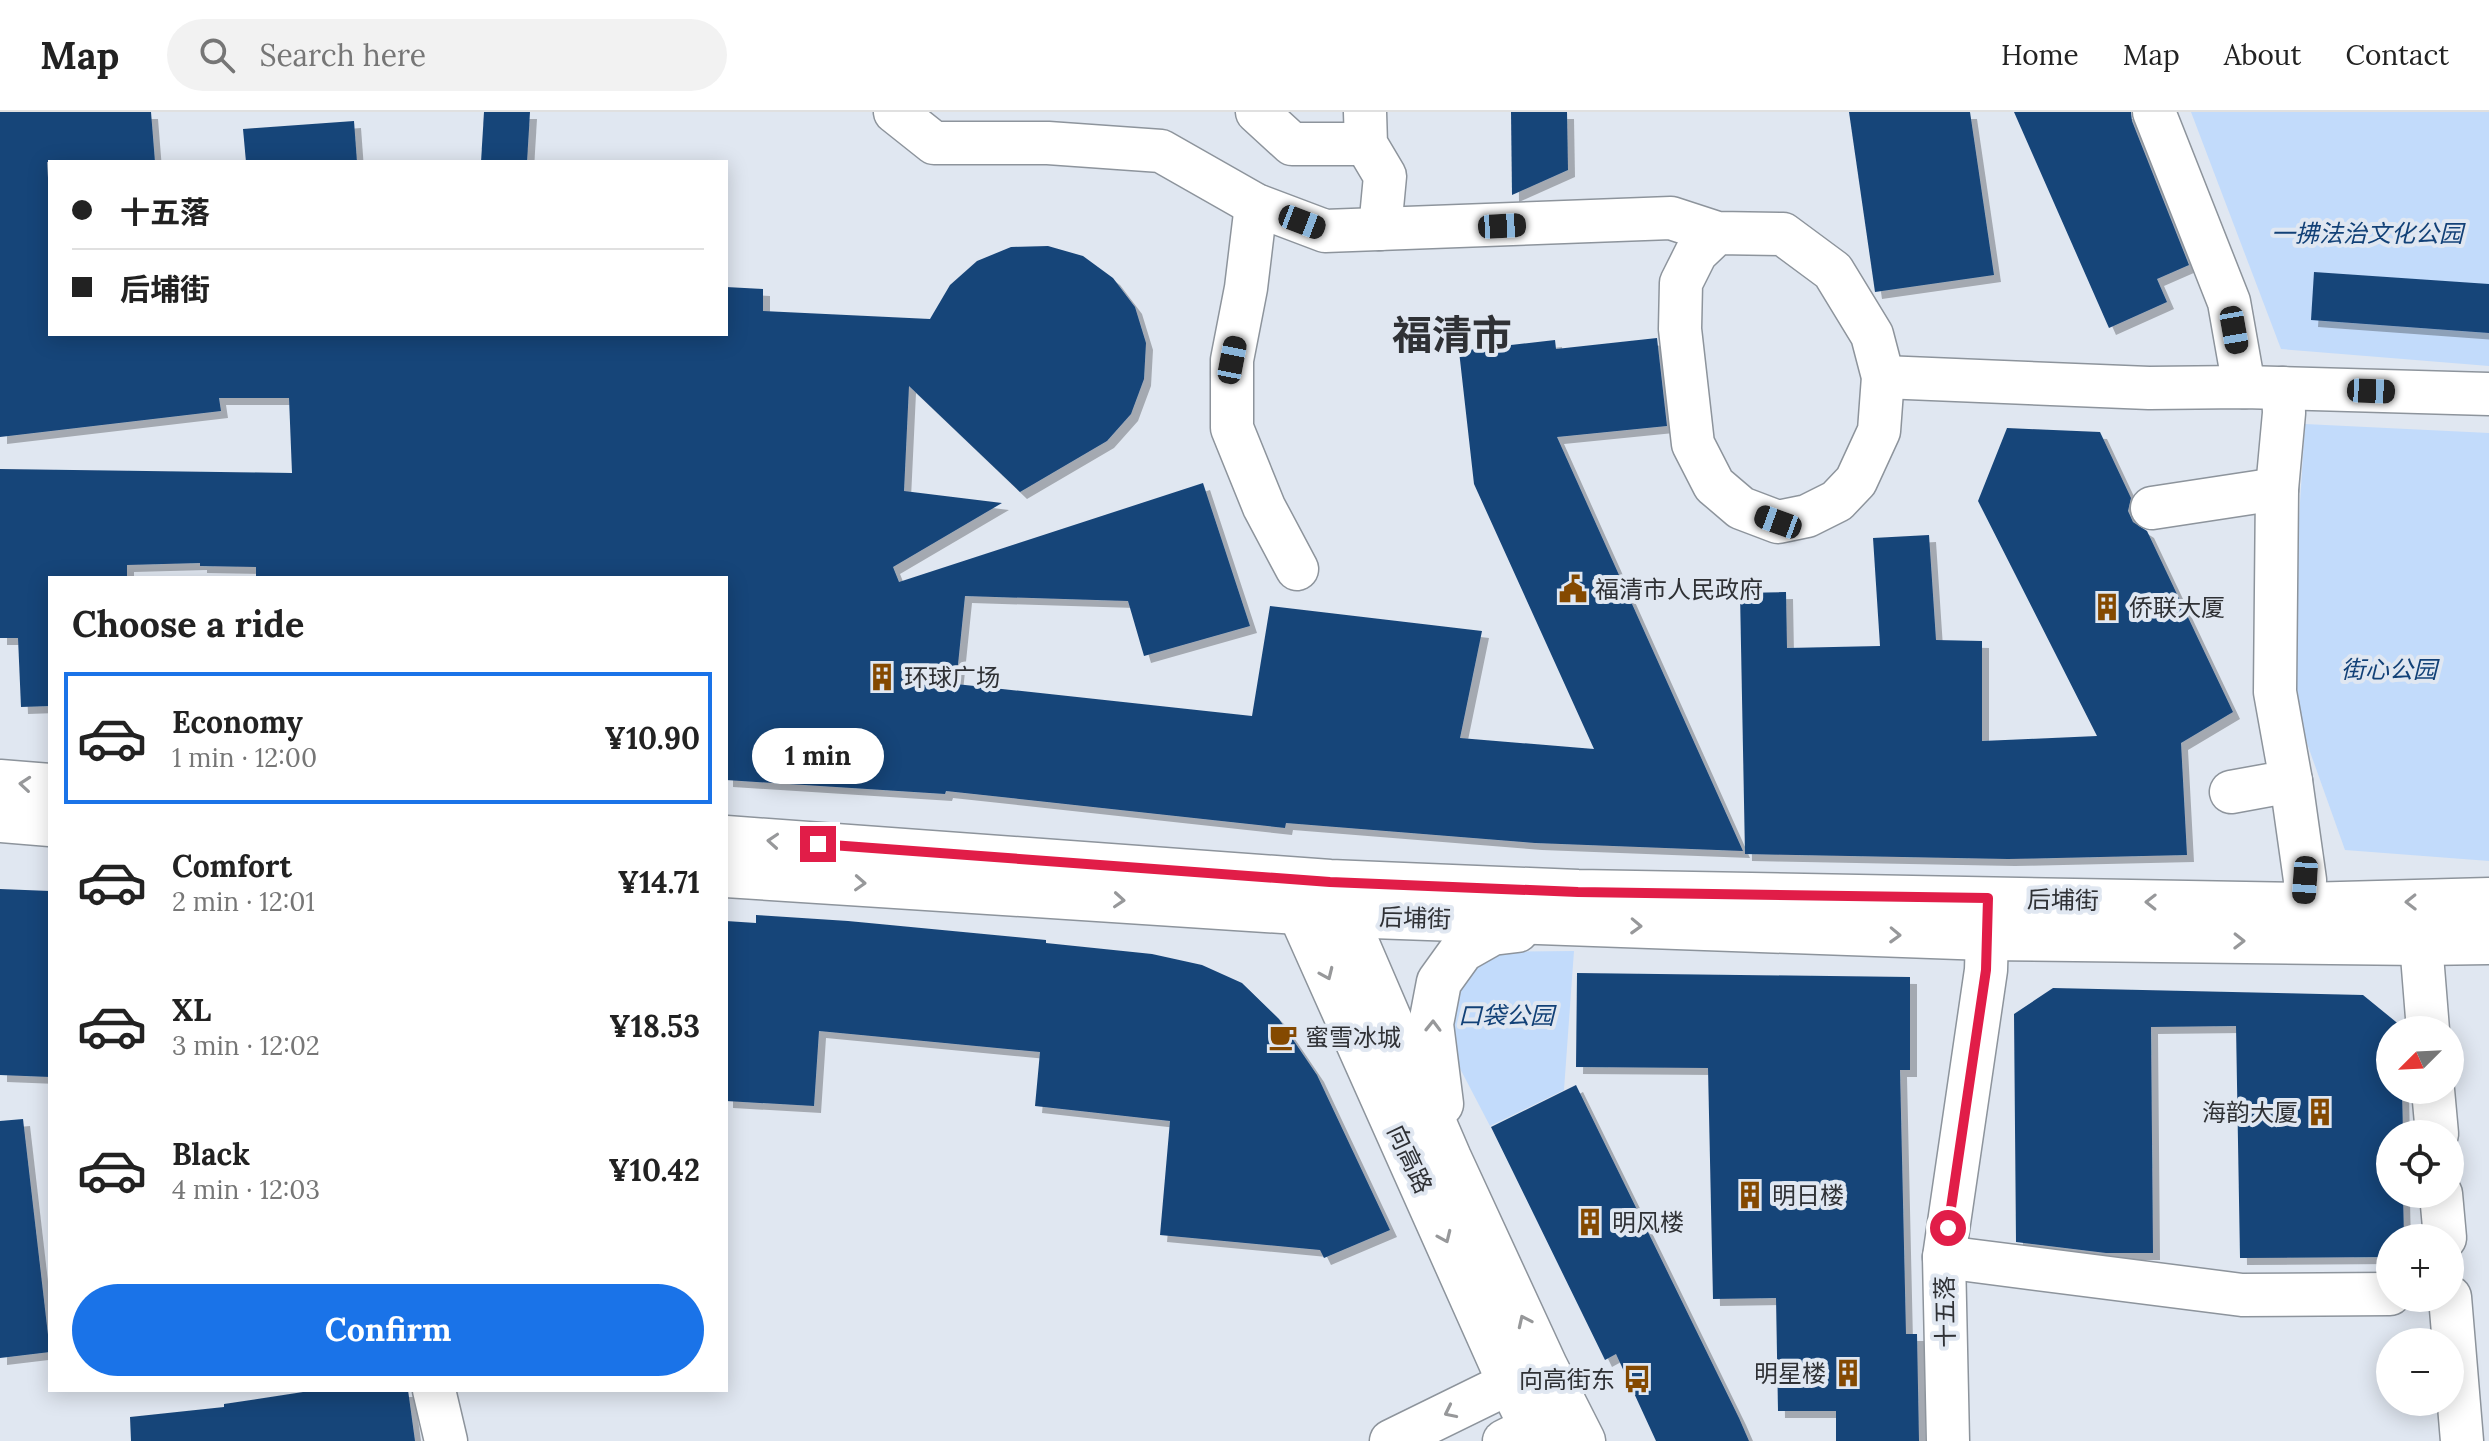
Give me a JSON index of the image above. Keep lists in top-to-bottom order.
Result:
{
  "streets": {
    "main road": ["后埔街", "向高路"],
    "street": ["十五落"]
  },
  "crossings": [
    ["后埔街", "向高路"],
    ["后埔街", "十五落"]
  ],
  "districts": ["福清市"],
  "parks": ["一拂法治文化公园", "街心公园", "口袋公园"],
  "places": {
    "public building": ["福清市人民政府"],
    "building": [
      "侨联大厦",
      "环球广场",
      "海韵大厦",
      "明日楼",
      "明风楼",
      "明星楼"
    ],
    "cafe": ["蜜雪冰城"],
    "bus stop": ["向高街东"]
  },
  "north": "bottom left",
  "page": {
    "header": "Map",
    "search": "Search here",
    "nav": [
      "Home",
      "Map",
      "About",
      "Contact"
    ],
    "banner": ["十五落", "后埔街"],
    "heading": "Choose a ride",
    "list": [
      {
        "name": "Economy",
        "note": "1 min · 12:00",
        "value": "¥10.90"
      },
      {
        "name": "Comfort",
        "note": "2 min · 12:01",
        "value": "¥14.71"
      },
      {
        "name": "XL",
        "note": "3 min · 12:02",
        "value": "¥18.53"
      },
      {
        "name": "Black",
        "note": "4 min · 12:03",
        "value": "¥10.42"
      }
    ],
    "bubble": "1 min",
    "map_buttons": ["+", "−"],
    "buttons": "Confirm"
  }
}
